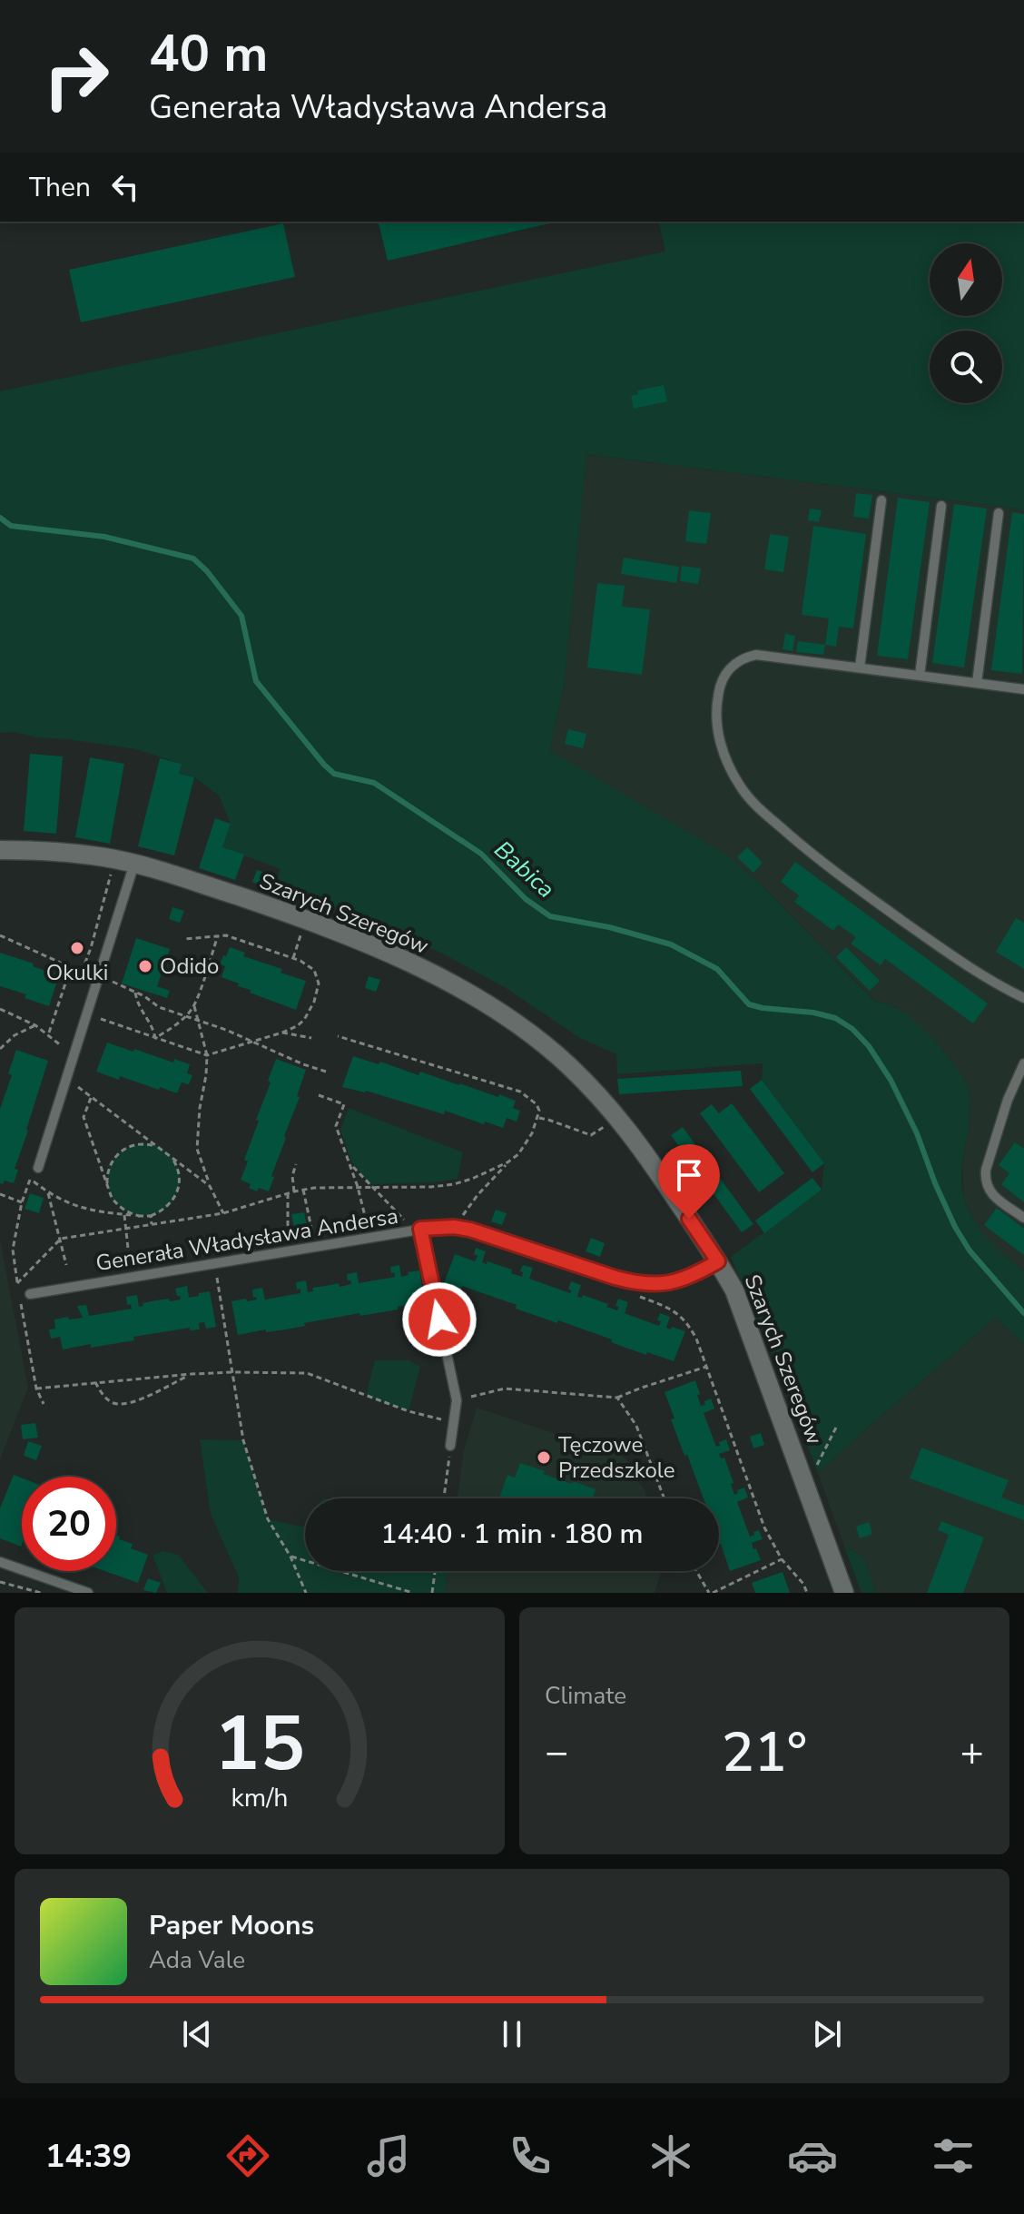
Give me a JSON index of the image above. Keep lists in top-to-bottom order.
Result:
{
  "streets": {
    "street": ["Szarych Szeregów"],
    "lane": ["Generała Władysława Andersa"]
  },
  "crossings": [
    ["Szarych Szeregów", "Generała Władysława Andersa"]
  ],
  "water": ["Babica"],
  "places": ["Okulki", "Odido", "Tęczowe Przedszkole"],
  "north": "top",
  "page": {
    "turn": ["40 m", "Generała Władysława Andersa"],
    "then": "Then",
    "limit": "20",
    "trip": "14:40 · 1 min · 180 m",
    "tile": "Climate",
    "heat": ["−", "21°", "+"],
    "song": ["Paper Moons", "Ada Vale"],
    "tabs": "14:39",
    "gauge": ["15", "km/h"]
  }
}
